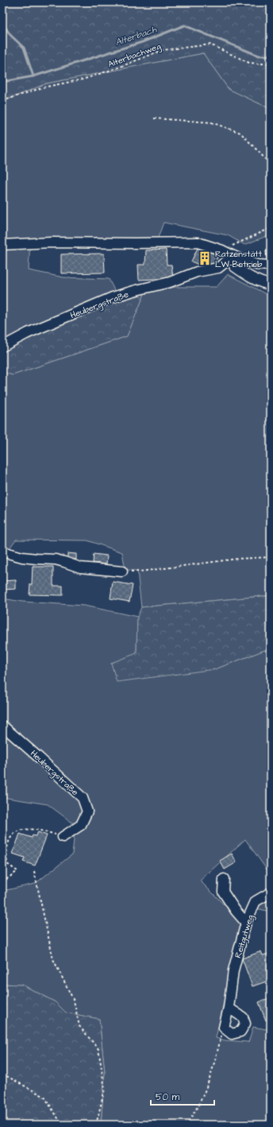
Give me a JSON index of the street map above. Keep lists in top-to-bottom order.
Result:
{
  "streets": {
    "street": ["Heubergstraße", "Reitgutweg"],
    "path": ["Alterbachweg"]
  },
  "water": ["Alterbach"],
  "places": {
    "building": ["Ratzenstätt LW-Betrieb"]
  },
  "scale_bar": "50 m"
}
